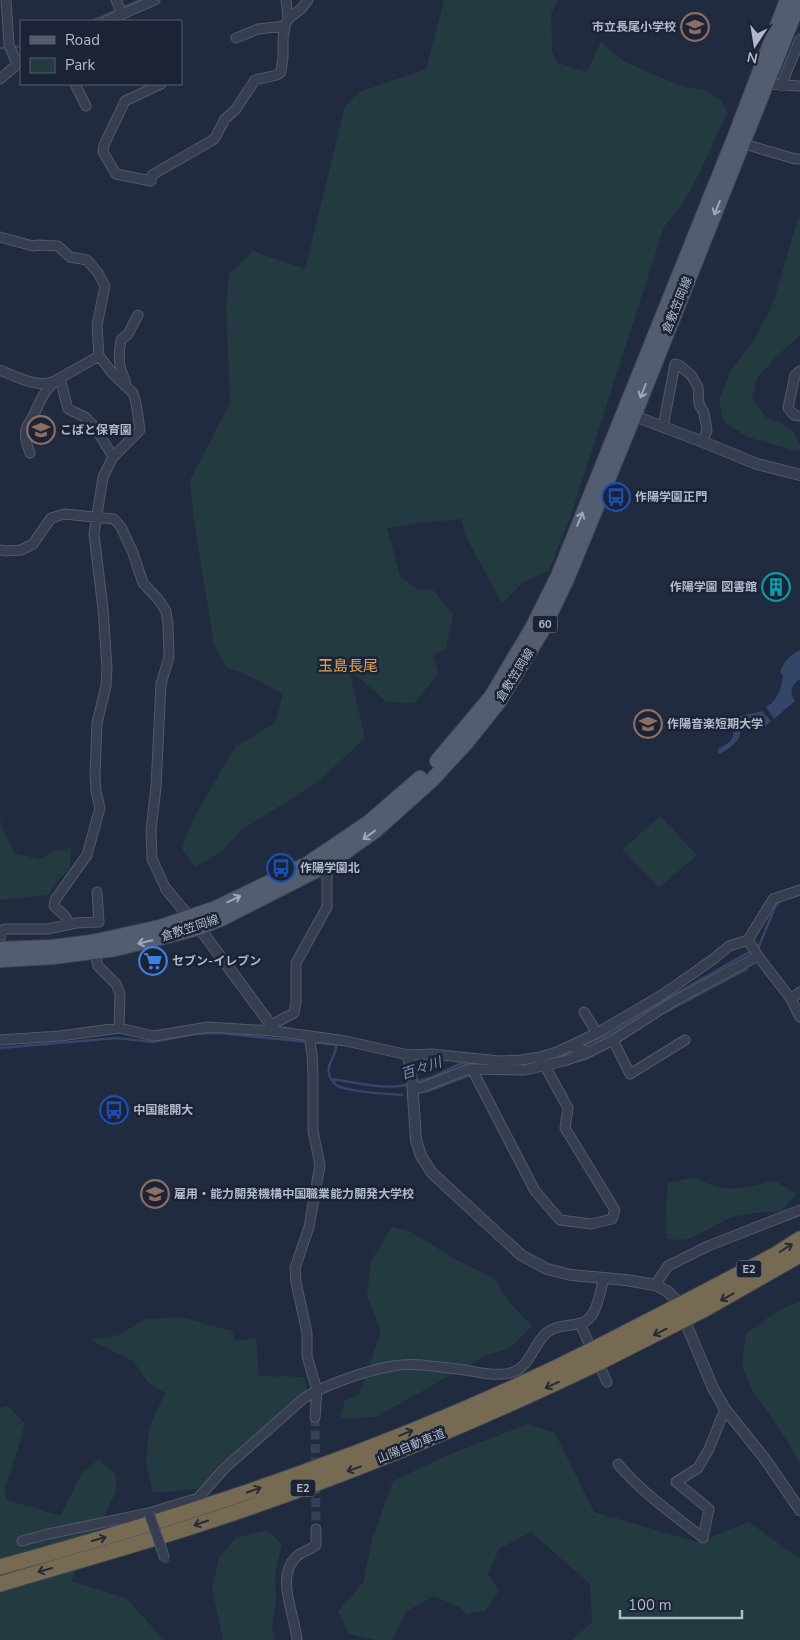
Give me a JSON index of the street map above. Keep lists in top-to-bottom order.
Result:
{
  "streets": {
    "highway": ["E2", "山陽自動車道"],
    "main road": ["倉敷笠岡線", "60"]
  },
  "districts": ["玉島長尾"],
  "water": ["百々川"],
  "places": {
    "school or university": [
      "市立長尾小学校",
      "こばと保育園",
      "作陽音楽短期大学",
      "雇用・能力開発機構中国職業能力開発大学校"
    ],
    "bus stop": ["作陽学園正門", "作陽学園北", "中国能開大"],
    "building": ["作陽学園 図書館"],
    "supermarket": ["セブン-イレブン"]
  },
  "legend": ["Road", "Park"],
  "scale_bar": "100 m",
  "north": "bottom"
}
